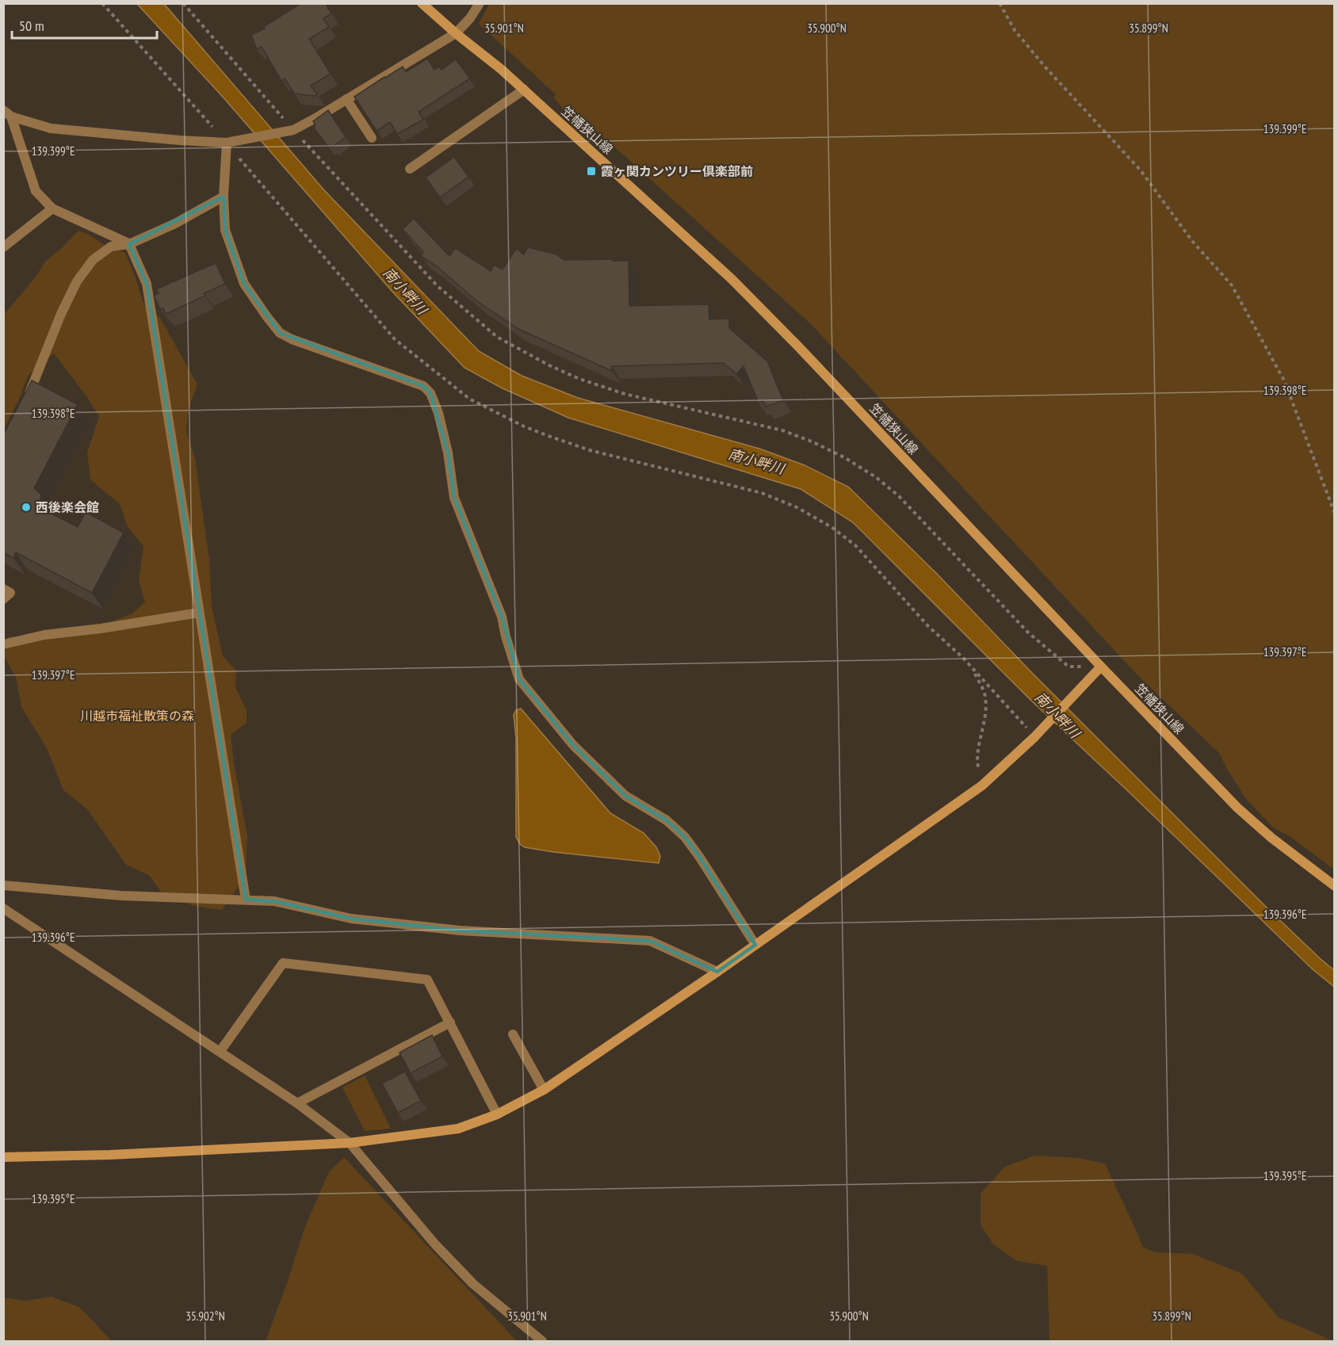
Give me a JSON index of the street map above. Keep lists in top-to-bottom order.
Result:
{
  "streets": {
    "main road": ["笠幡狭山線"]
  },
  "water": ["南小畔川"],
  "parks": ["川越市福祉散策の森"],
  "places": {
    "transit": ["霞ヶ関カンツリー倶楽部前"],
    "other": ["西後楽会館"]
  },
  "scale_bar": "50 m",
  "coordinates": [
    "35.901°N",
    "35.900°N",
    "35.899°N",
    "139.399°E",
    "139.398°E",
    "139.397°E",
    "139.396°E",
    "139.395°E",
    "35.902°N"
  ]
}
